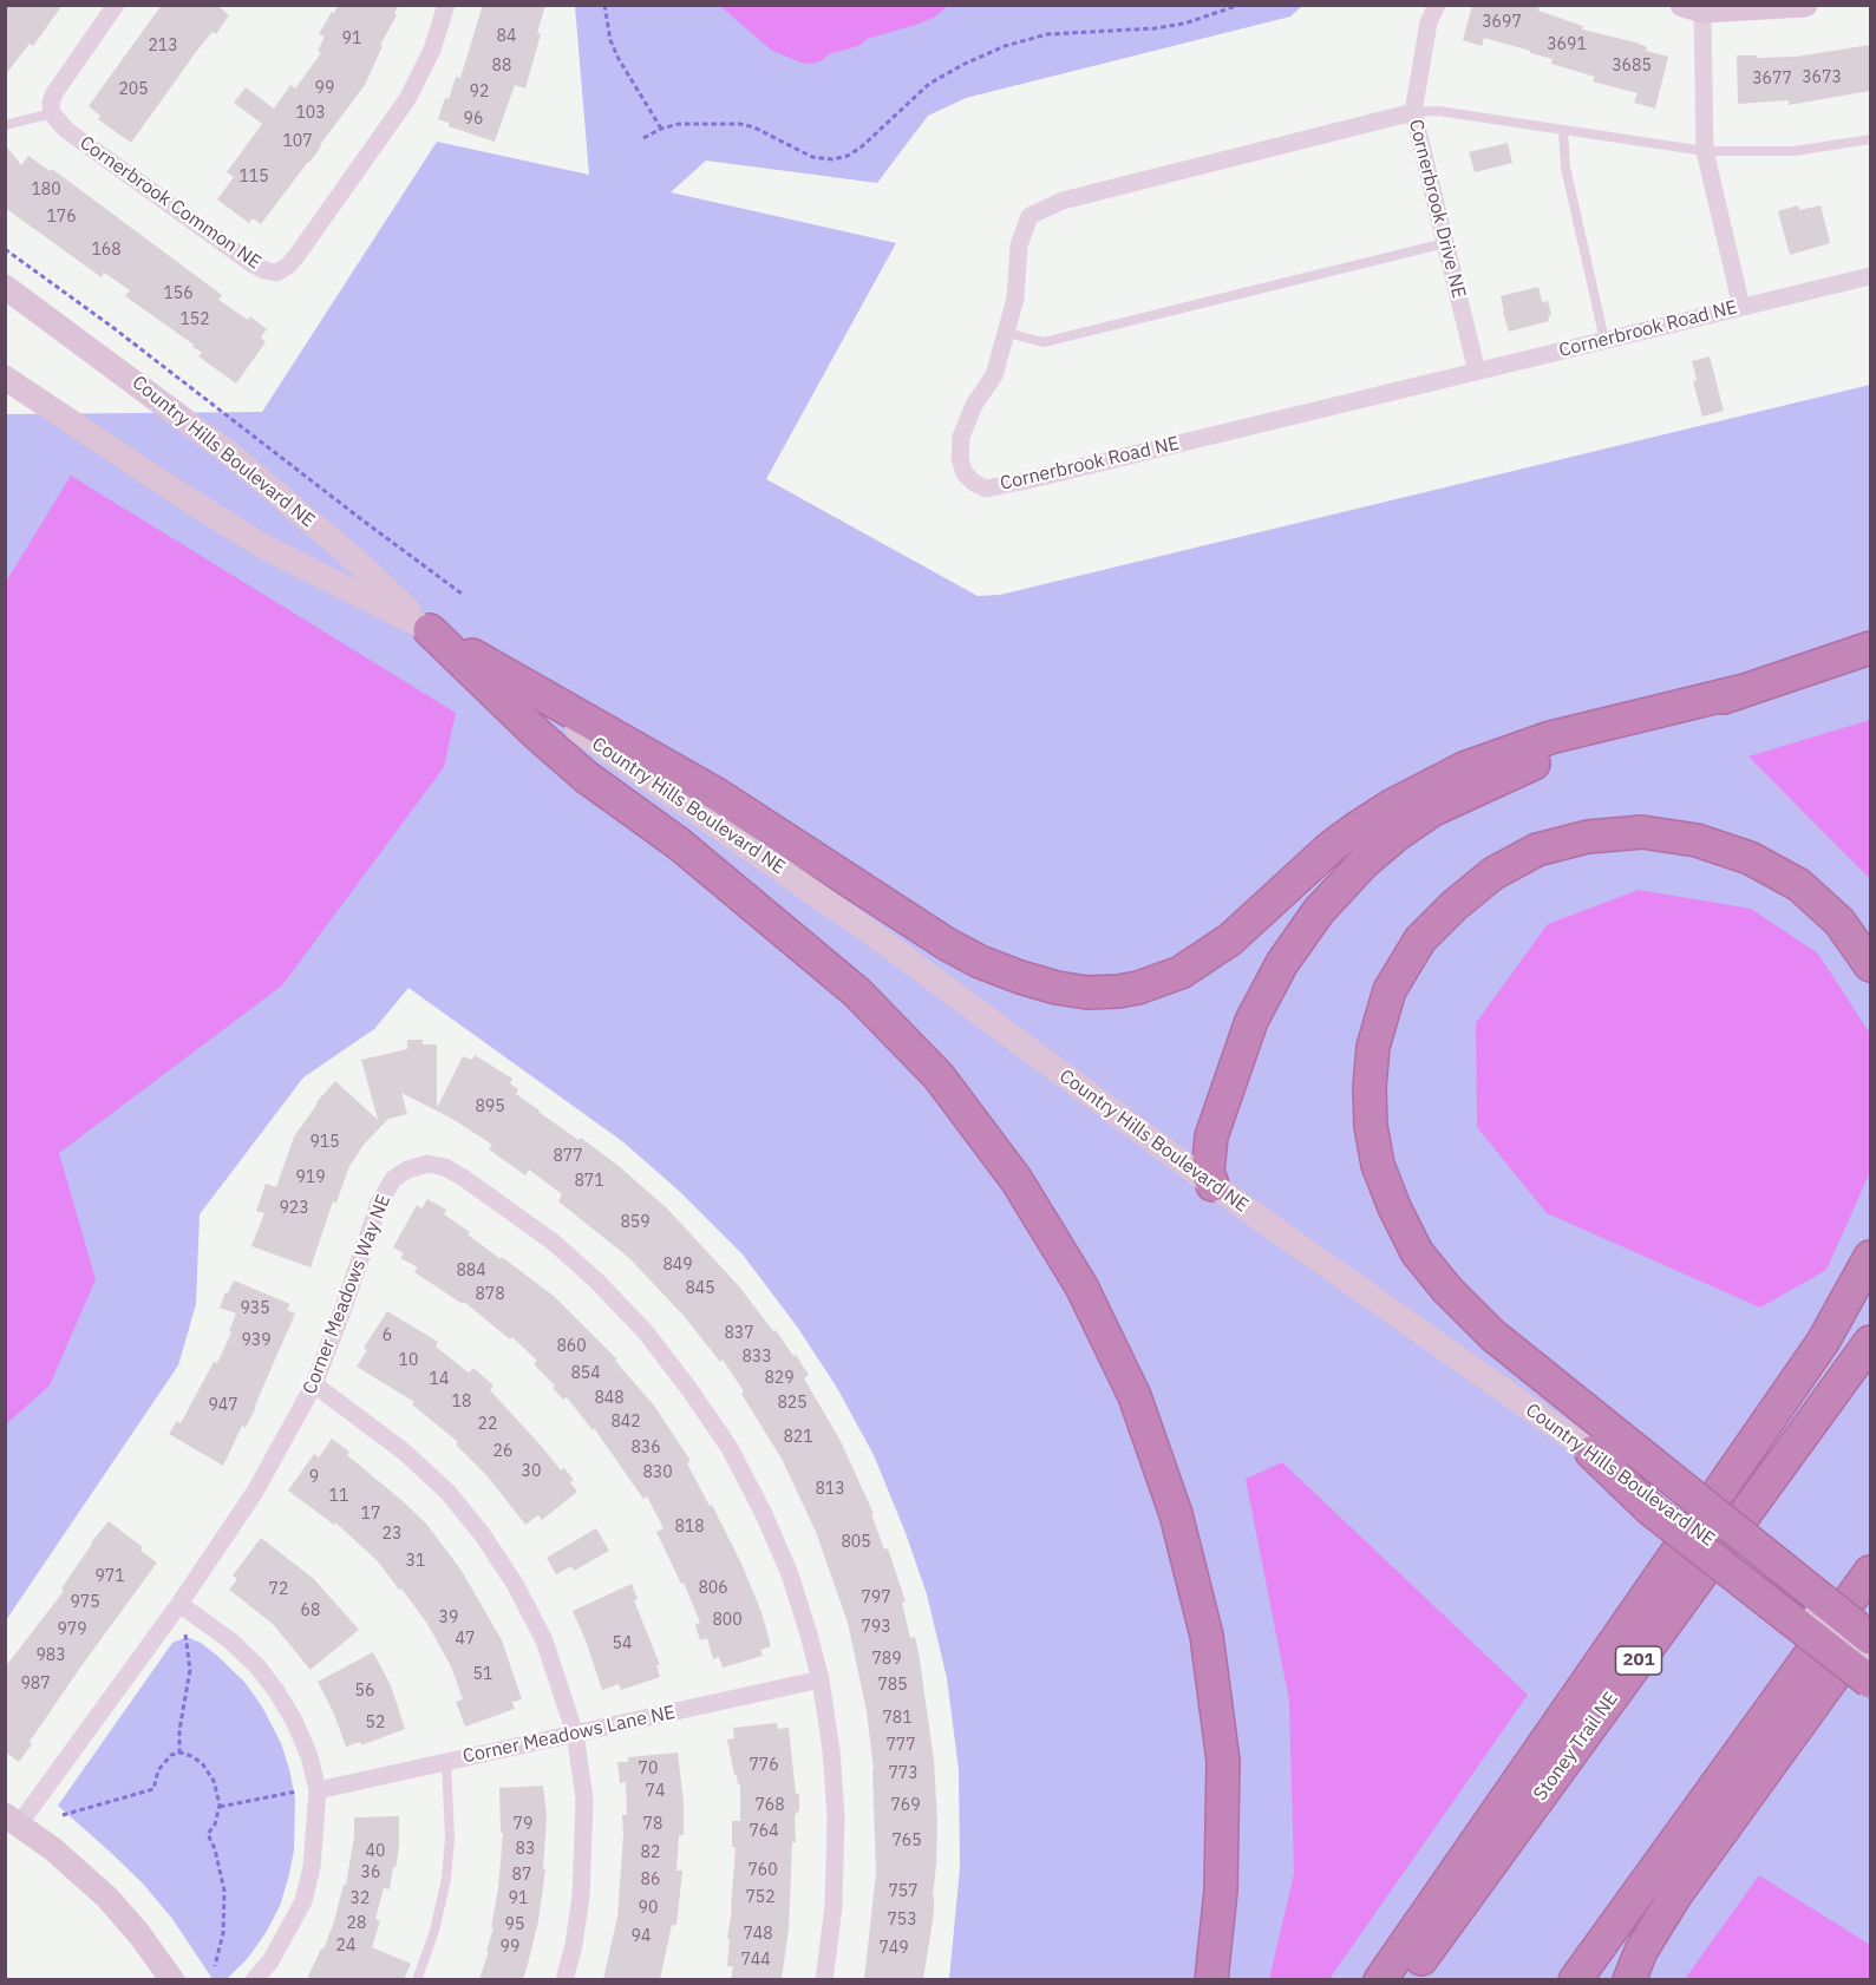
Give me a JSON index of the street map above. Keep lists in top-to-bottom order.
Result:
{
  "streets": {
    "highway": ["201", "Stoney Trail NE"],
    "main road": ["Country Hills Boulevard NE"],
    "street": [
      "Cornerbrook Common NE",
      "Cornerbrook Drive NE",
      "Cornerbrook Road NE",
      "Corner Meadows Way NE",
      "Corner Meadows Lane NE"
    ]
  },
  "crossings": [
    ["Cornerbrook Drive NE", "Cornerbrook Road NE"],
    ["Corner Meadows Way NE", "Corner Meadows Lane NE"]
  ],
  "house_numbers": [
    "3697",
    "84",
    "91",
    "3691",
    "213",
    "88",
    "3685",
    "3673",
    "3677",
    "99",
    "205",
    "92",
    "103",
    "96",
    "107",
    "115",
    "180",
    "176",
    "168",
    "156",
    "152",
    "895",
    "915",
    "877",
    "919",
    "871",
    "923",
    "859",
    "849",
    "884",
    "845",
    "878",
    "935",
    "837",
    "6",
    "939",
    "860",
    "833",
    "10",
    "854",
    "829",
    "14",
    "848",
    "18",
    "825",
    "947",
    "842",
    "22",
    "821",
    "836",
    "26",
    "30",
    "830",
    "9",
    "813",
    "11",
    "17",
    "818",
    "23",
    "805",
    "31",
    "971",
    "806",
    "72",
    "797",
    "975",
    "68",
    "39",
    "800",
    "793",
    "979",
    "47",
    "54",
    "983",
    "789",
    "51",
    "987",
    "785",
    "56",
    "781",
    "52",
    "777",
    "776",
    "70",
    "773",
    "74",
    "768",
    "769",
    "79",
    "78",
    "764",
    "765",
    "83",
    "40",
    "82",
    "760",
    "36",
    "87",
    "86",
    "757",
    "752",
    "32",
    "91",
    "90",
    "753",
    "28",
    "95",
    "748",
    "94",
    "24",
    "99",
    "749",
    "744"
  ]
}
